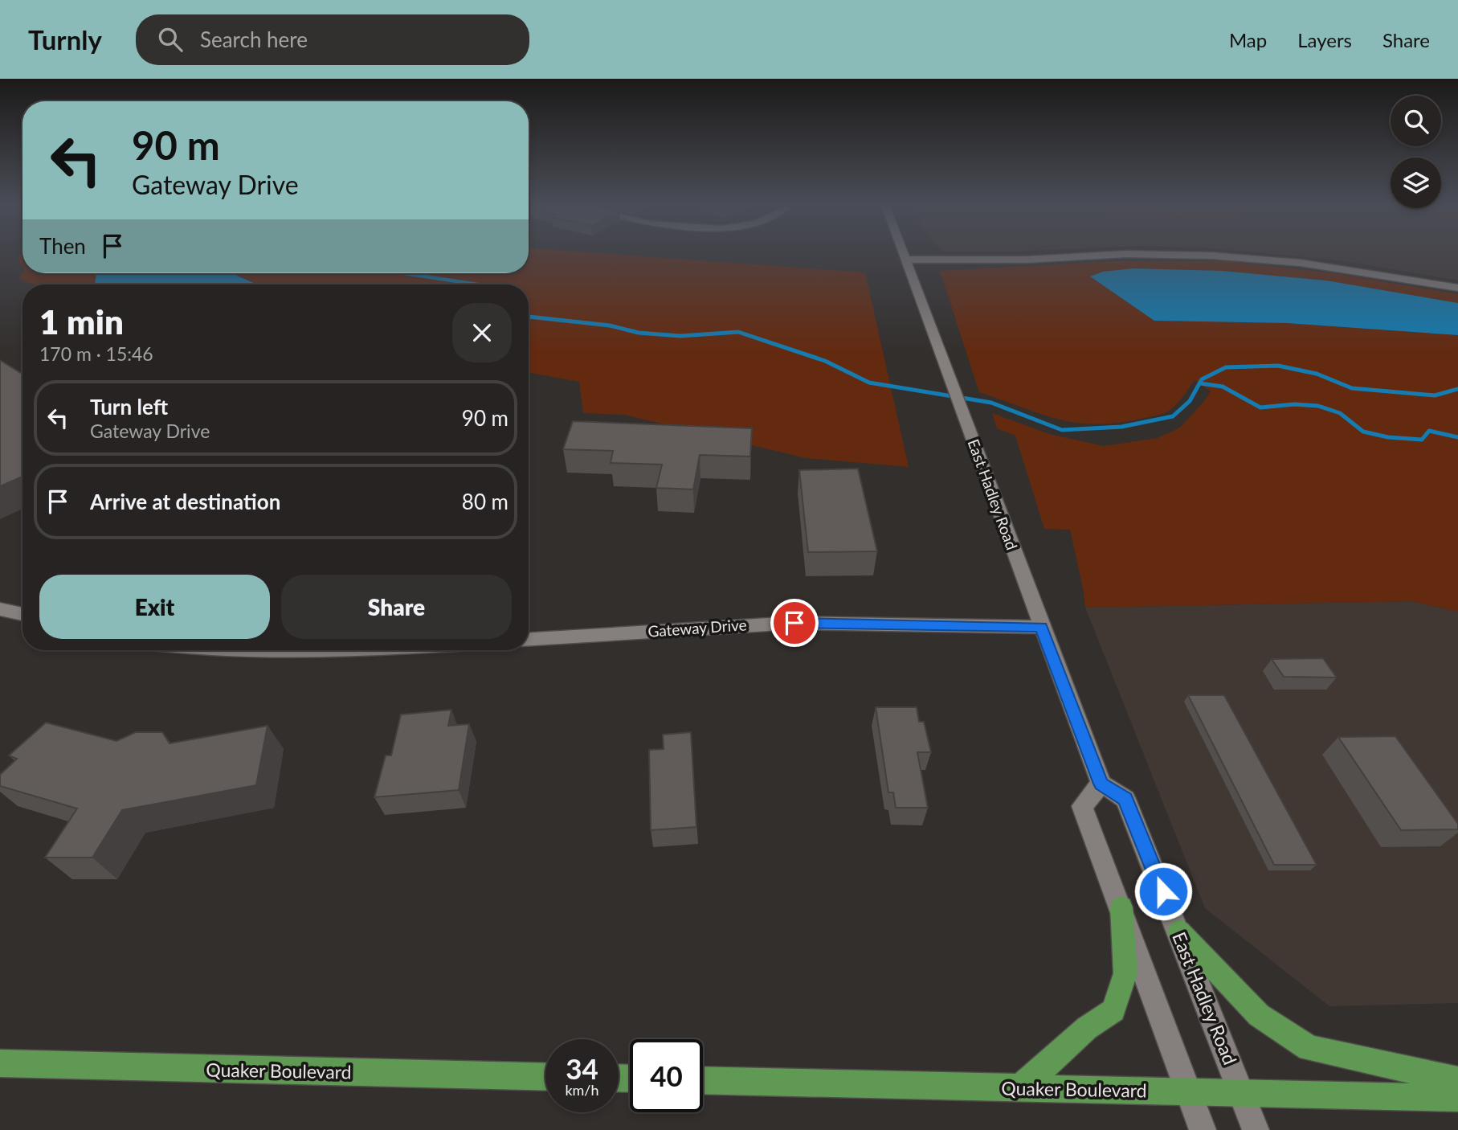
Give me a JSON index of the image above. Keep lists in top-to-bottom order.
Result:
{
  "streets": {
    "main road": ["Quaker Boulevard"],
    "street": ["East Hadley Road", "Gateway Drive"]
  },
  "crossings": [
    ["East Hadley Road", "Gateway Drive"],
    ["East Hadley Road", "Quaker Boulevard"]
  ],
  "page": {
    "header": "Turnly",
    "search": "Search here",
    "nav": ["Map", "Layers", "Share"],
    "turn": ["90 m", "Gateway Drive"],
    "then": "Then",
    "heading": ["1 min", "170 m · 15:46"],
    "list": [
      {
        "name": "Turn left",
        "note": "Gateway Drive",
        "value": "90 m"
      },
      {
        "name": "Arrive at destination",
        "value": "80 m"
      }
    ],
    "buttons": ["Exit", "Share"],
    "speed": "34 km/h",
    "limit": "40"
  }
}
